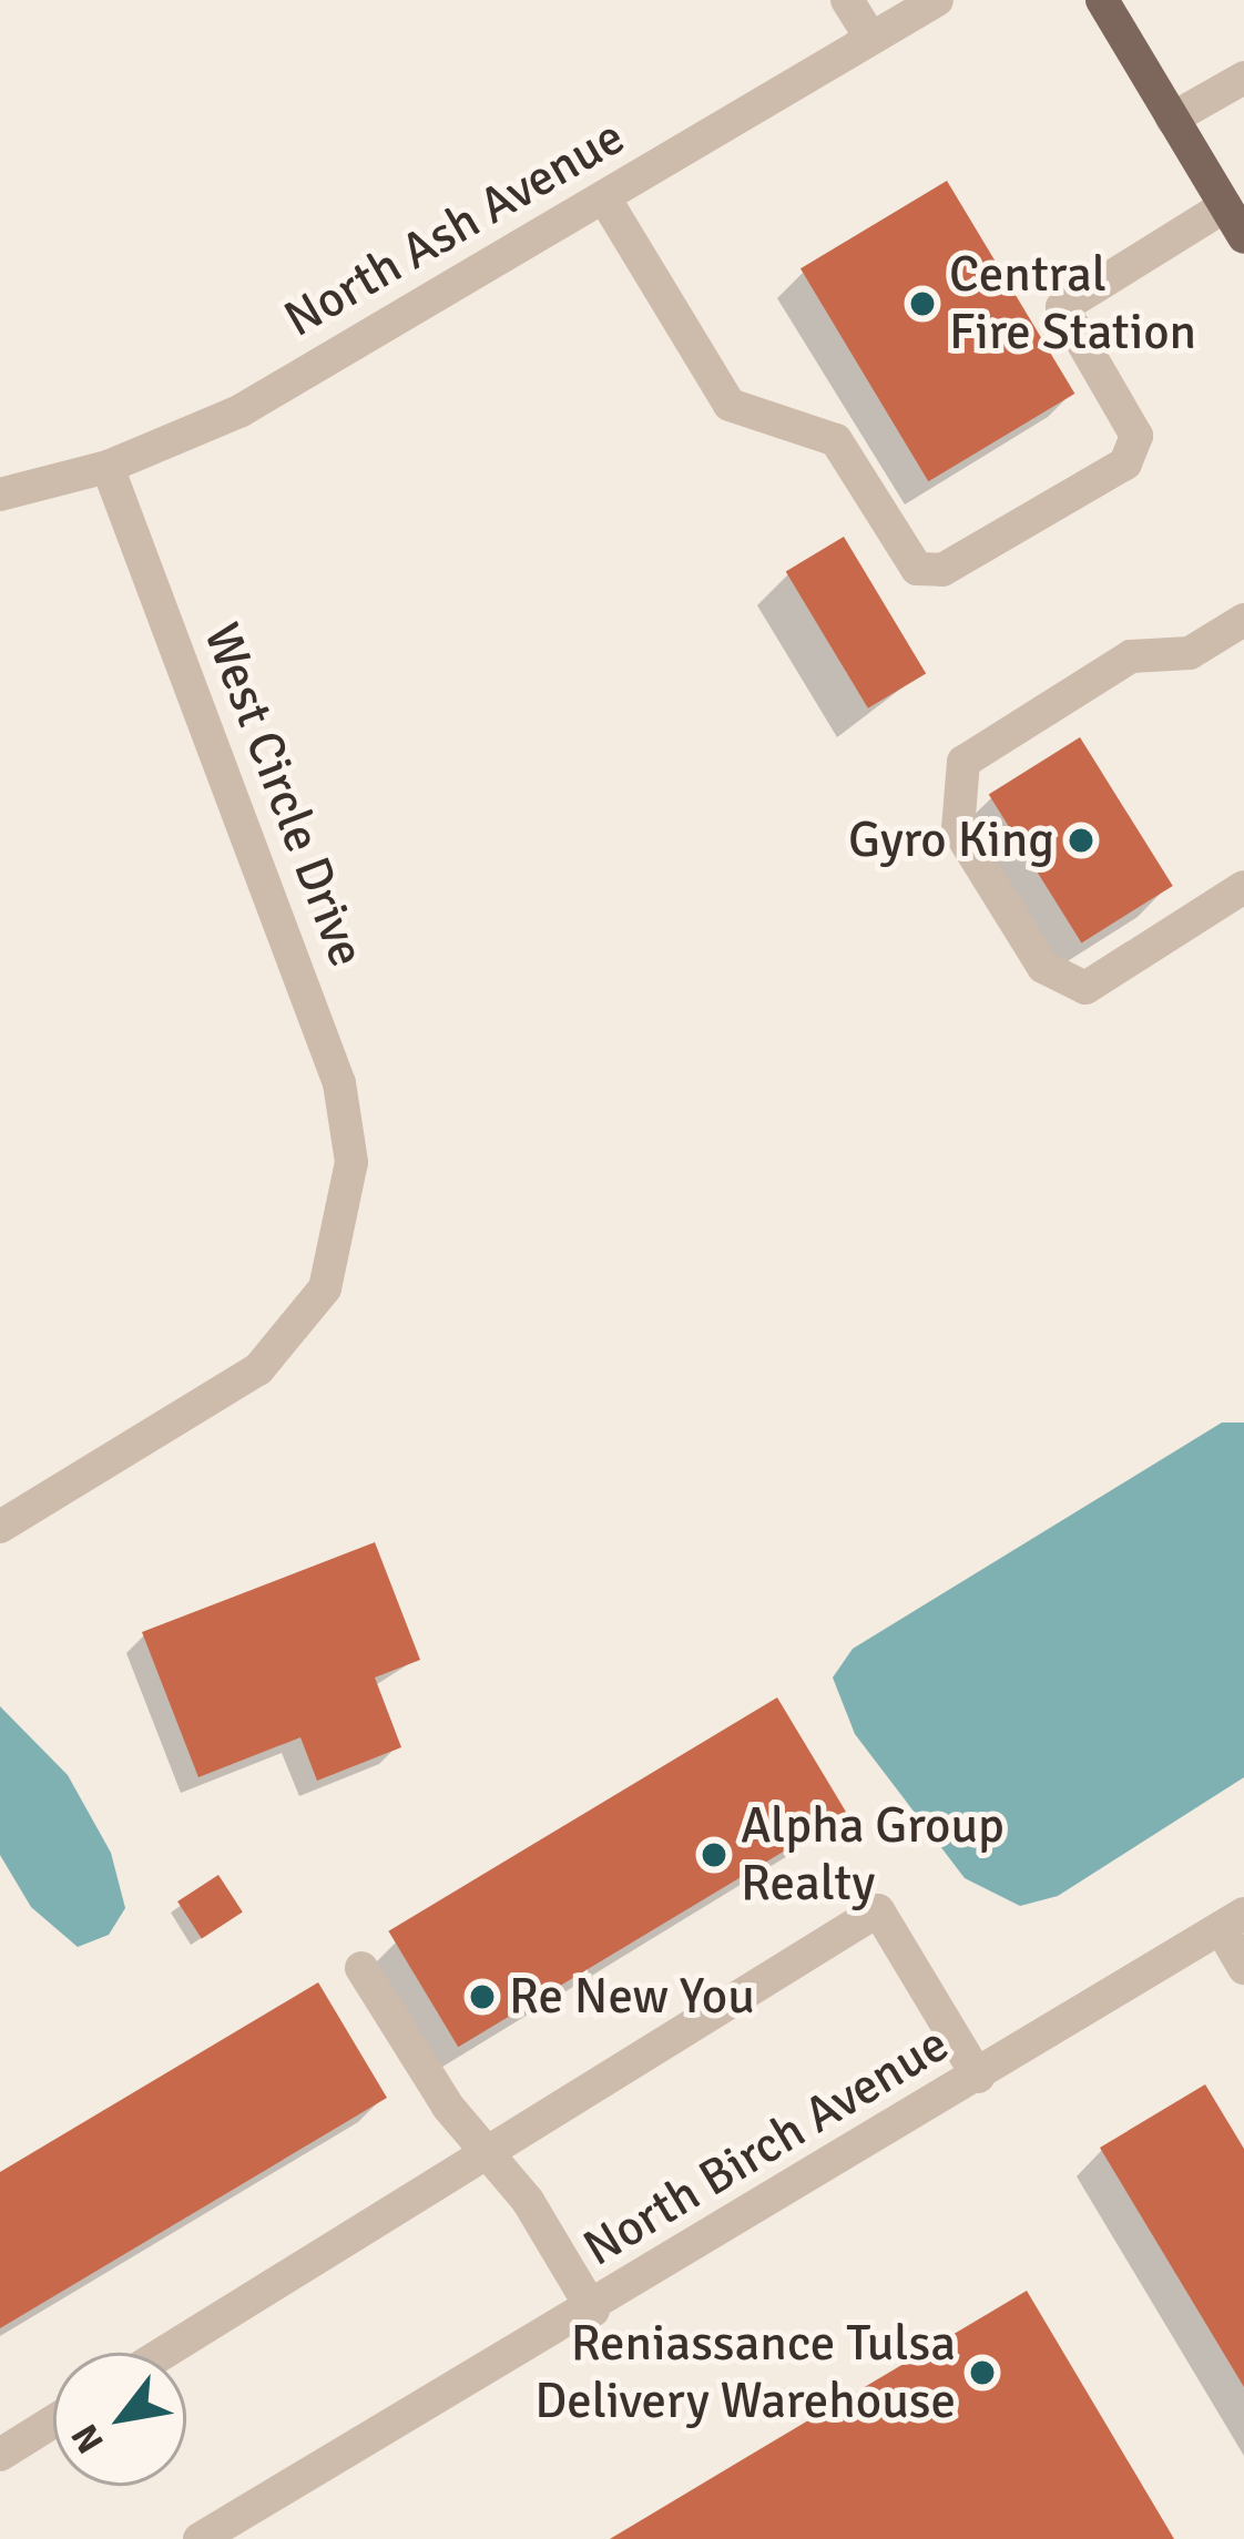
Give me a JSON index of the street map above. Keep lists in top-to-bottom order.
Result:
{
  "streets": {
    "street": ["North Ash Avenue", "West Circle Drive", "North Birch Avenue"]
  },
  "crossings": [
    ["North Ash Avenue", "West Circle Drive"]
  ],
  "places": [
    "Central Fire Station",
    "Gyro King",
    "Alpha Group Realty",
    "Re New You",
    "Reniassance Tulsa Delivery Warehouse"
  ],
  "north": "bottom left"
}
